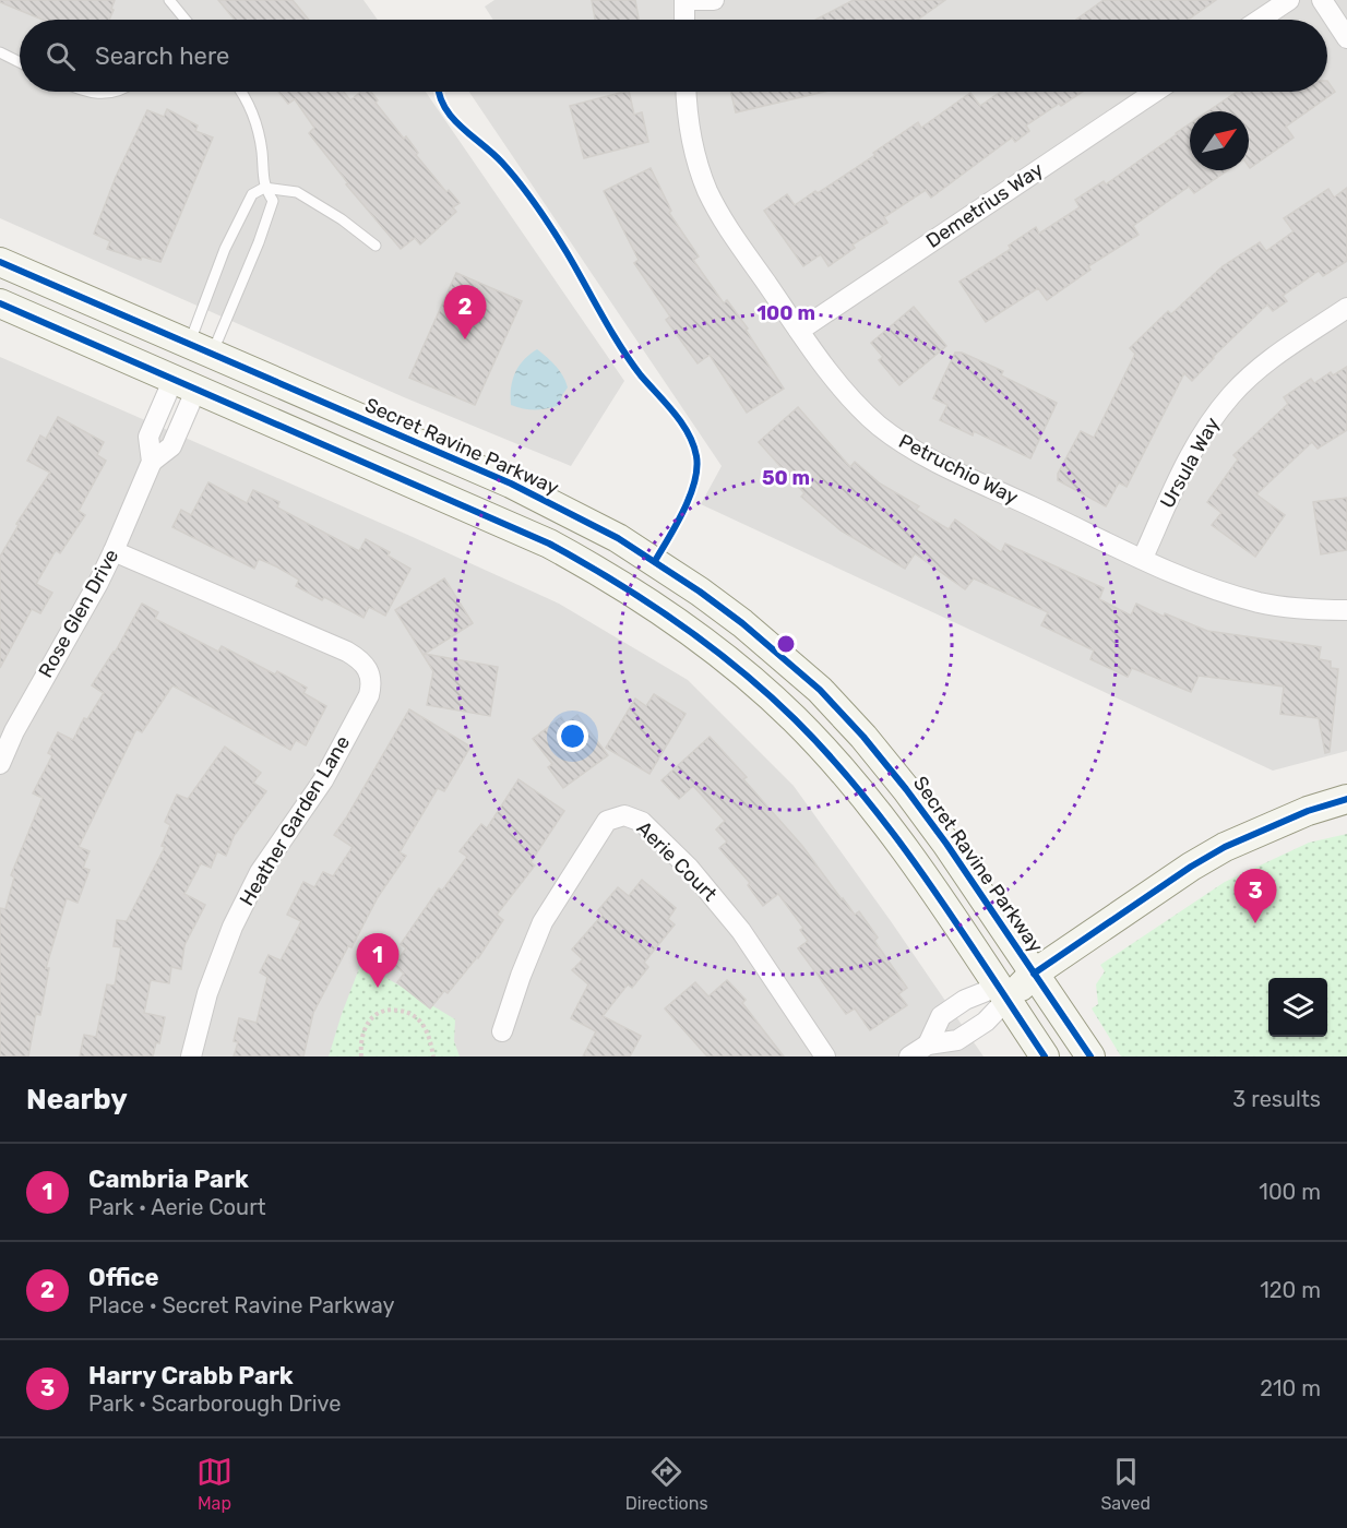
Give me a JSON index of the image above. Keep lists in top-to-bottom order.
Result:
{
  "streets": {
    "main road": ["Secret Ravine Parkway"],
    "street": [
      "Demetrius Way",
      "Ursula Way",
      "Petruchio Way",
      "Rose Glen Drive",
      "Heather Garden Lane",
      "Aerie Court"
    ]
  },
  "crossings": [
    ["Demetrius Way", "Petruchio Way"],
    ["Ursula Way", "Petruchio Way"],
    ["Rose Glen Drive", "Heather Garden Lane"]
  ],
  "north": "top right",
  "page": {
    "search": "Search here",
    "pins": ["2", "3", "1"],
    "heading": ["Nearby", "3 results"],
    "list": [
      {
        "mark": "1",
        "name": "Cambria Park",
        "note": "Park · Aerie Court",
        "value": "100 m"
      },
      {
        "mark": "2",
        "name": "Office",
        "note": "Place · Secret Ravine Parkway",
        "value": "120 m"
      },
      {
        "mark": "3",
        "name": "Harry Crabb Park",
        "note": "Park · Scarborough Drive",
        "value": "210 m"
      }
    ],
    "nav": ["Map", "Directions", "Saved"]
  },
  "rings": ["100 m", "50 m"]
}
